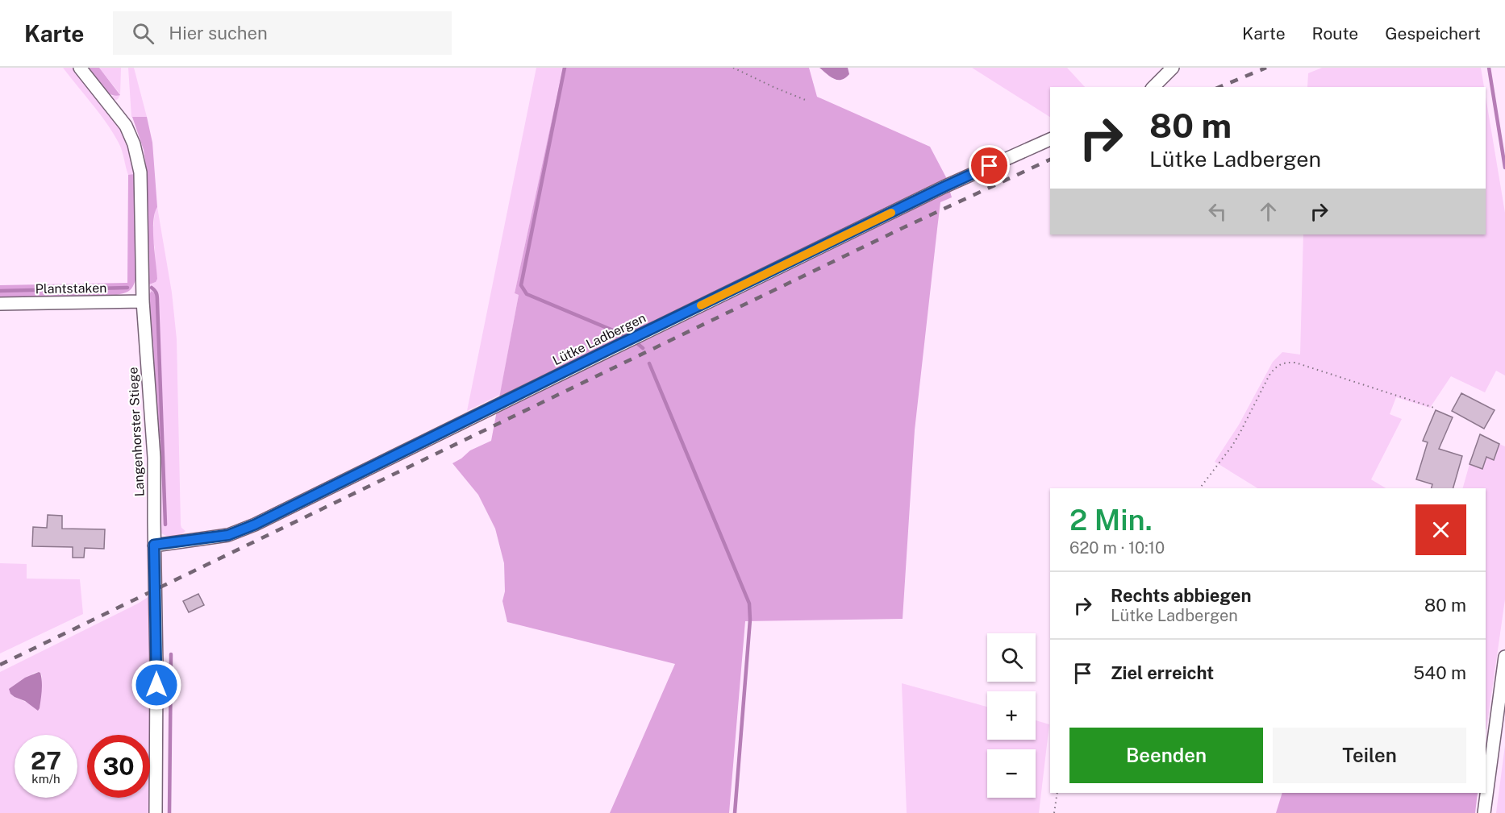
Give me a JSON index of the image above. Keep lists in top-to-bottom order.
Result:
{
  "streets": {
    "street": ["Plantstaken", "Lütke Ladbergen", "Langenhorster Stiege"]
  },
  "crossings": [
    ["Plantstaken", "Langenhorster Stiege"],
    ["Lütke Ladbergen", "Langenhorster Stiege"]
  ],
  "page": {
    "header": "Karte",
    "search": "Hier suchen",
    "nav": ["Karte", "Route", "Gespeichert"],
    "turn": ["80 m", "Lütke Ladbergen"],
    "heading": ["2 Min.", "620 m · 10:10"],
    "list": [
      {
        "name": "Rechts abbiegen",
        "note": "Lütke Ladbergen",
        "value": "80 m"
      },
      {
        "name": "Ziel erreicht",
        "value": "540 m"
      }
    ],
    "map_buttons": ["+", "−"],
    "buttons": ["Beenden", "Teilen"],
    "speed": "27 km/h",
    "limit": "30"
  }
}
